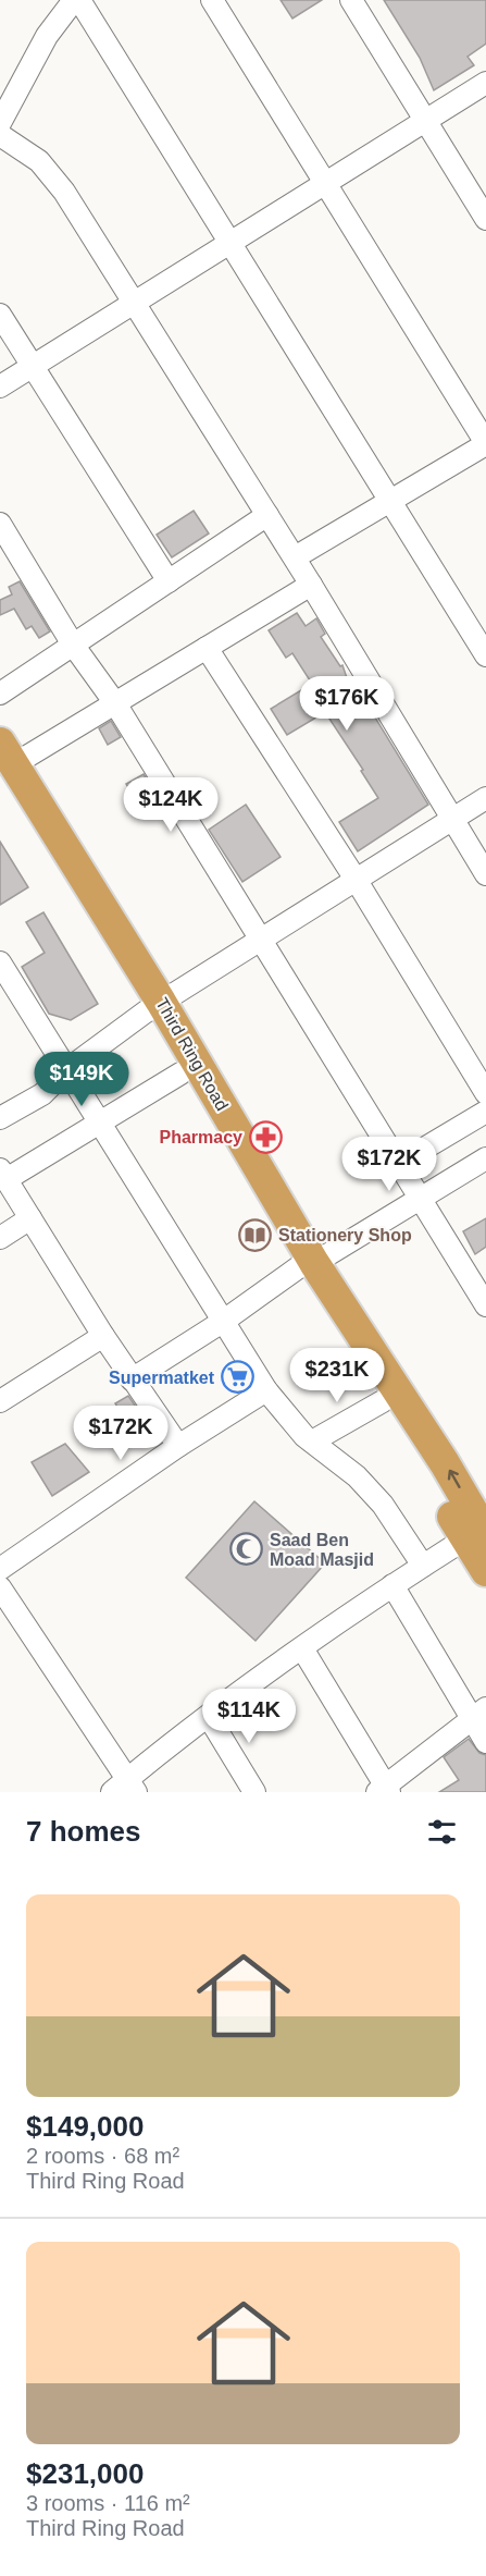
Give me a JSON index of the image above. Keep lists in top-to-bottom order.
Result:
{
  "streets": {
    "highway": ["Third Ring Road"]
  },
  "places": {
    "pharmacy": ["Pharmacy"],
    "library": ["Stationery Shop"],
    "supermarket": ["Supermatket"],
    "mosque": ["Saad Ben Moad Masjid"]
  },
  "page": {
    "price": [
      "$176K",
      "$124K",
      "$149K",
      "$172K",
      "$231K",
      "$172K",
      "$114K"
    ],
    "heading": "7 homes",
    "list": [
      {
        "name": "$149,000",
        "note": "2 rooms · 68 m² · Third Ring Road"
      },
      {
        "name": "$231,000",
        "note": "3 rooms · 116 m² · Third Ring Road"
      }
    ]
  }
}
